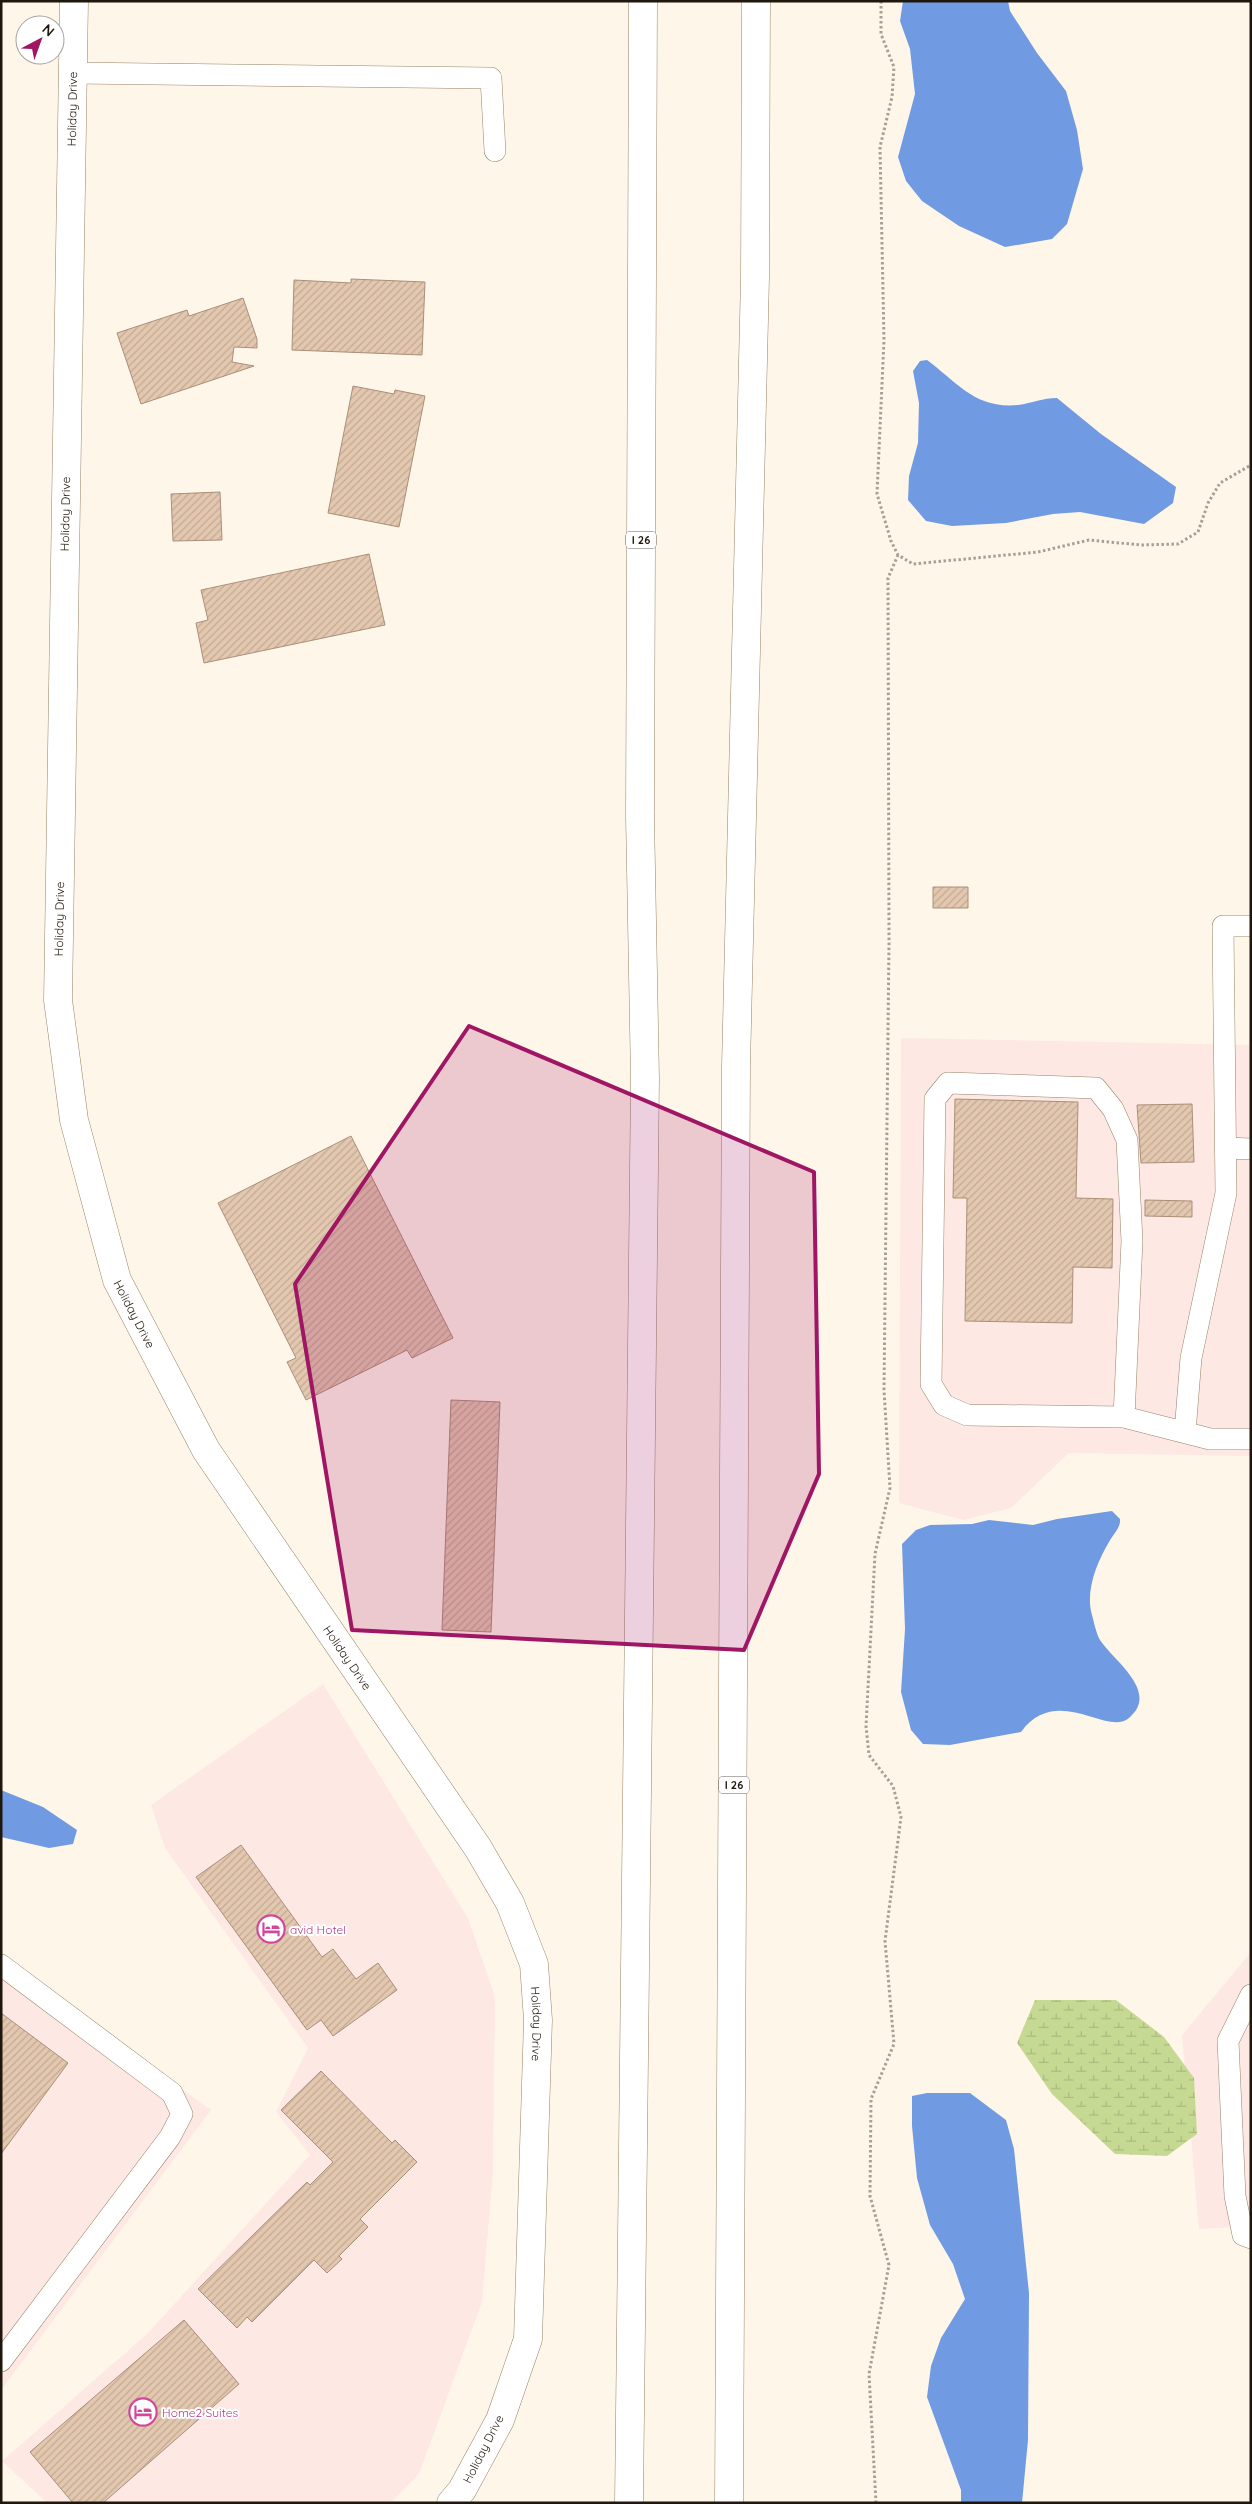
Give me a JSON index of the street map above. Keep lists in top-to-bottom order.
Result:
{
  "streets": {
    "main road": ["Holiday Drive", "I 26"]
  },
  "places": {
    "hotel": ["avid Hotel", "Home2 Suites"]
  },
  "north": "top right"
}
